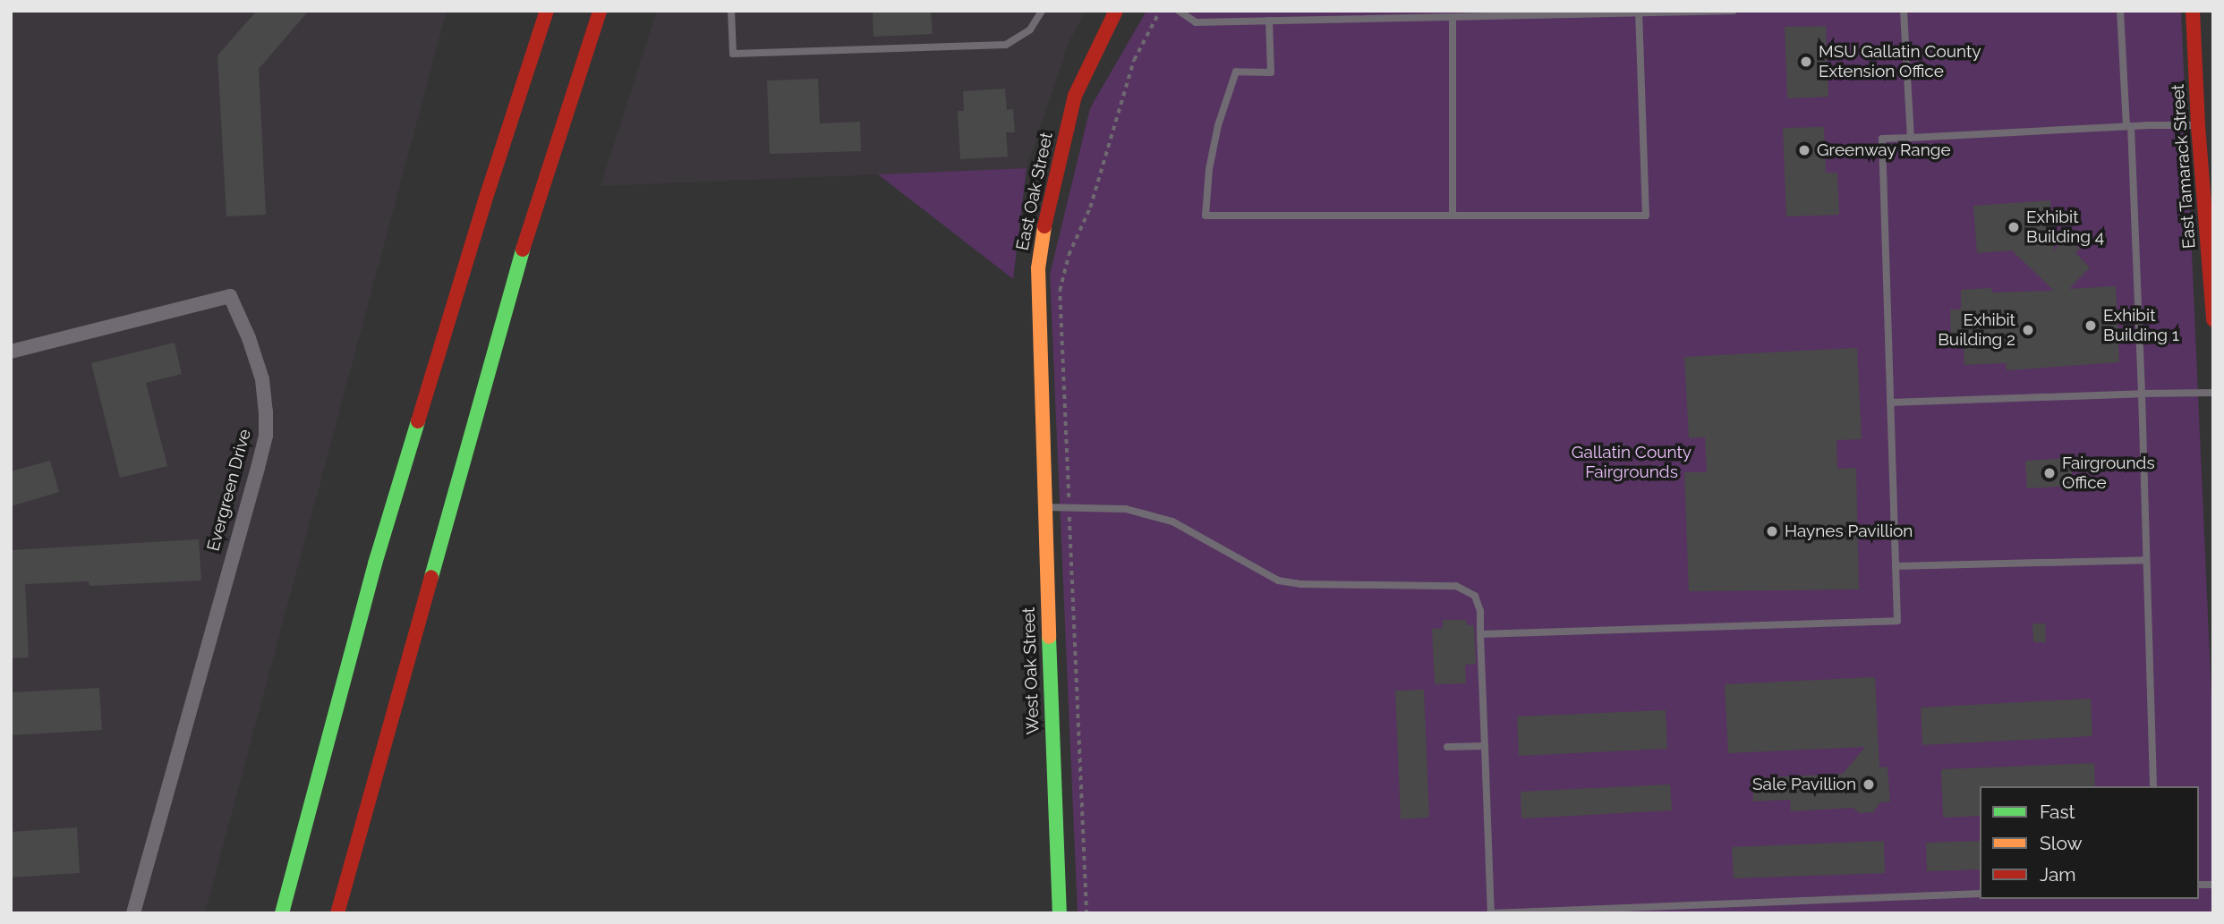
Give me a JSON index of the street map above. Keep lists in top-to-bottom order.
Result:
{
  "streets": {
    "main road": ["East Tamarack Street", "East Oak Street", "West Oak Street"],
    "street": ["Evergreen Drive"]
  },
  "crossings": [
    ["East Oak Street", "West Oak Street"]
  ],
  "parks": ["Gallatin County Fairgrounds"],
  "places": [
    "MSU Gallatin County Extension Office",
    "Greenway Range",
    "Exhibit Building 4",
    "Exhibit Building 1",
    "Exhibit Building 2",
    "Fairgrounds Office",
    "Haynes Pavillion",
    "Sale Pavillion"
  ],
  "legend": ["Fast", "Slow", "Jam"]
}
